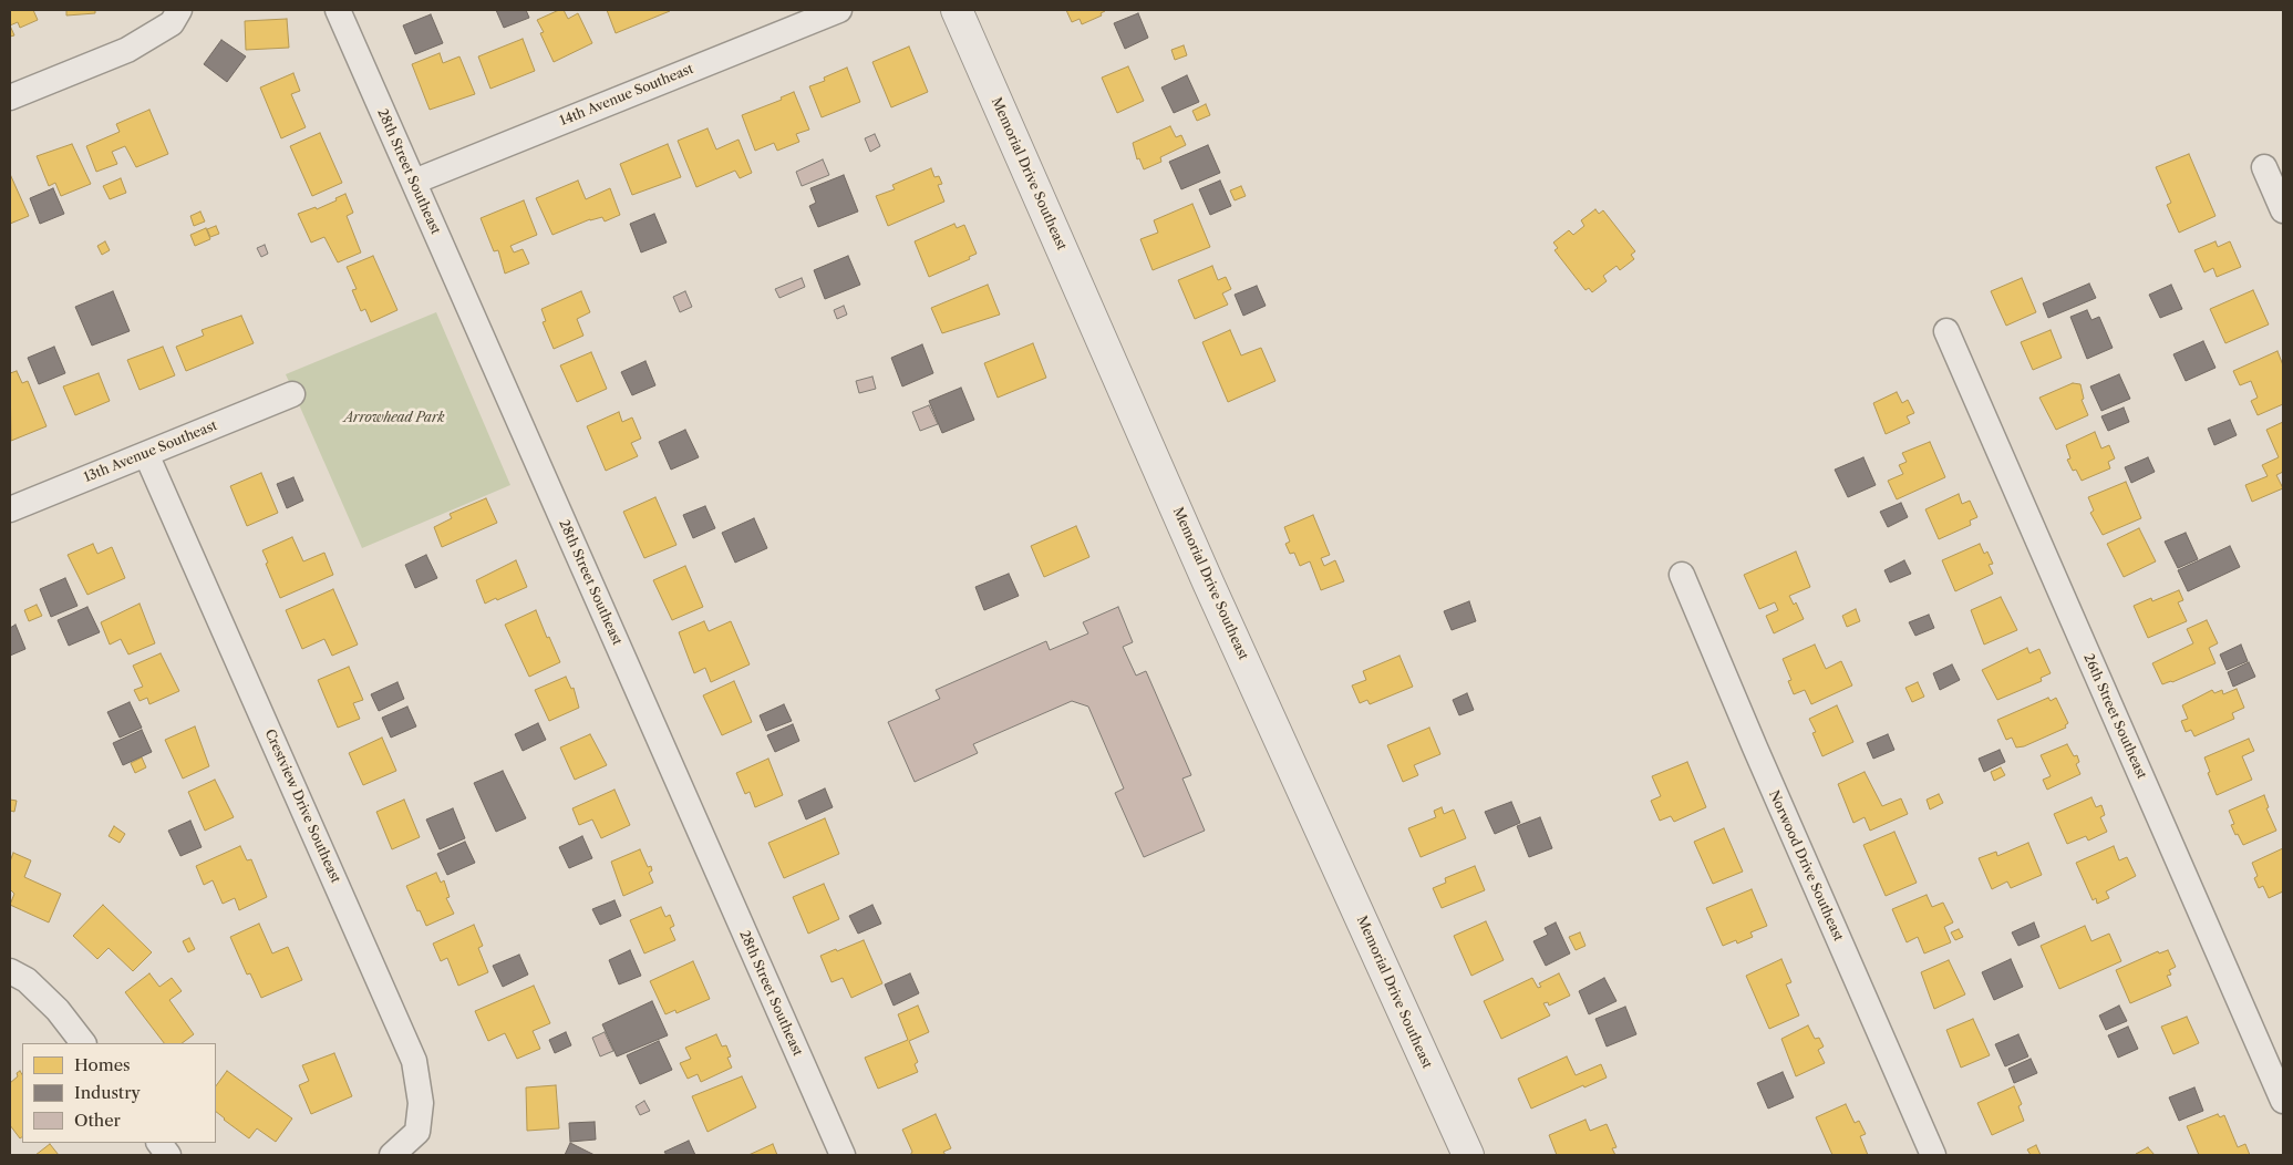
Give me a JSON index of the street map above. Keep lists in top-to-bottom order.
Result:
{
  "streets": {
    "street": [
      "14th Avenue Southeast",
      "28th Street Southeast",
      "Memorial Drive Southeast",
      "13th Avenue Southeast",
      "26th Street Southeast",
      "Crestview Drive Southeast",
      "Norwood Drive Southeast"
    ]
  },
  "crossings": [
    ["14th Avenue Southeast", "28th Street Southeast"],
    ["13th Avenue Southeast", "Crestview Drive Southeast"]
  ],
  "parks": ["Arrowhead Park"],
  "legend": ["Homes", "Industry", "Other"]
}
